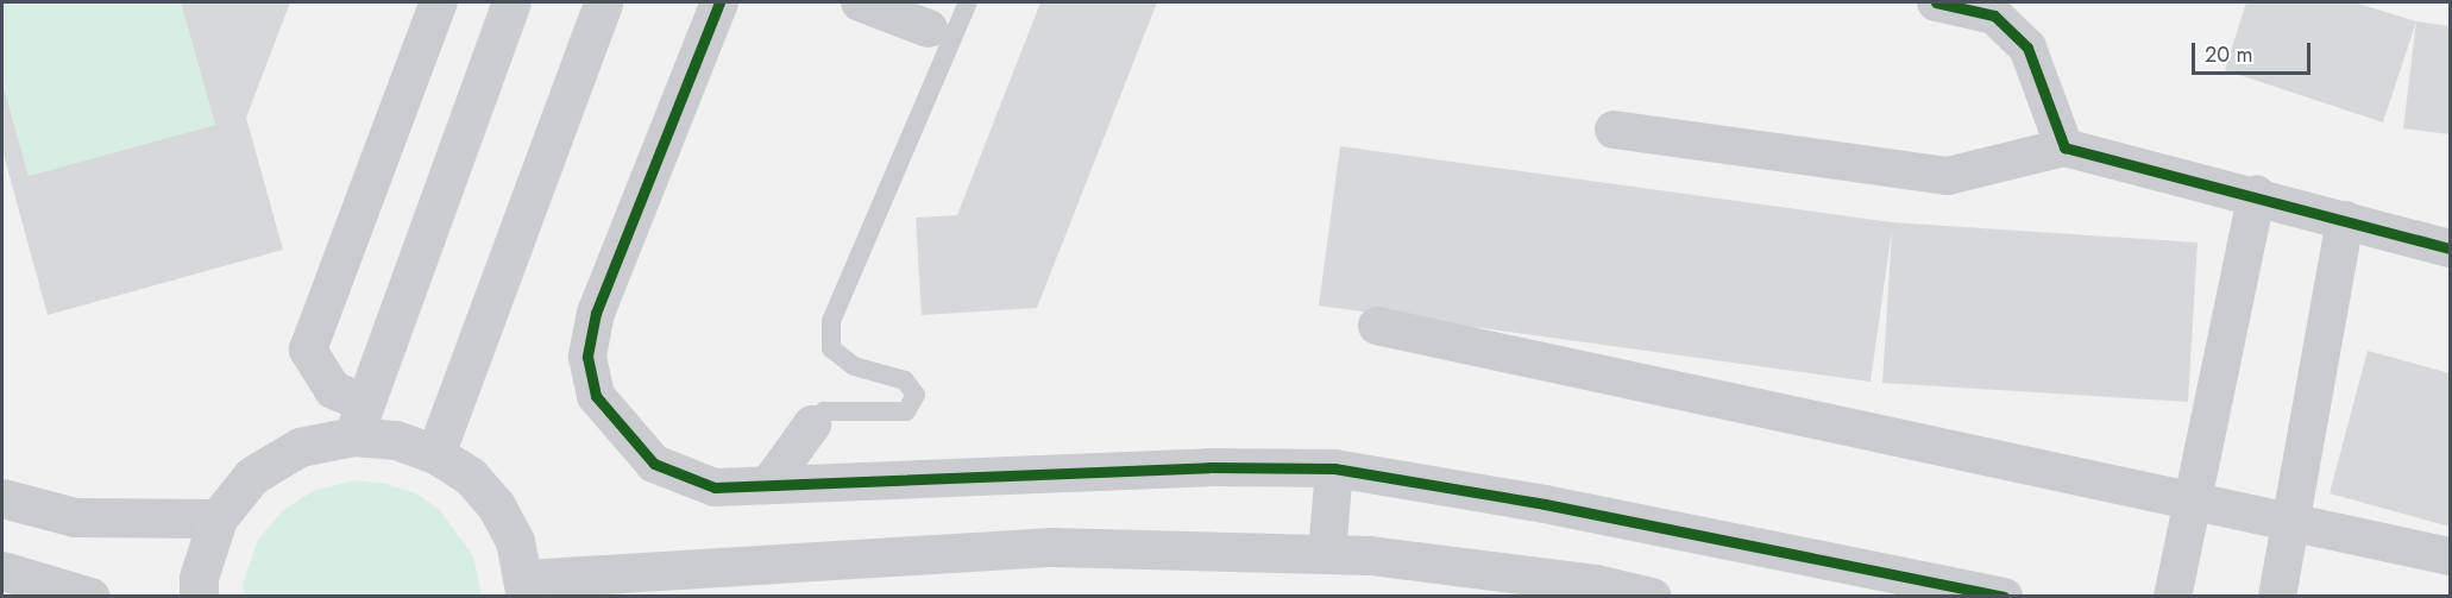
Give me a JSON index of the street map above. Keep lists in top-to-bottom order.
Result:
{
  "scale_bar": "20 m"
}
